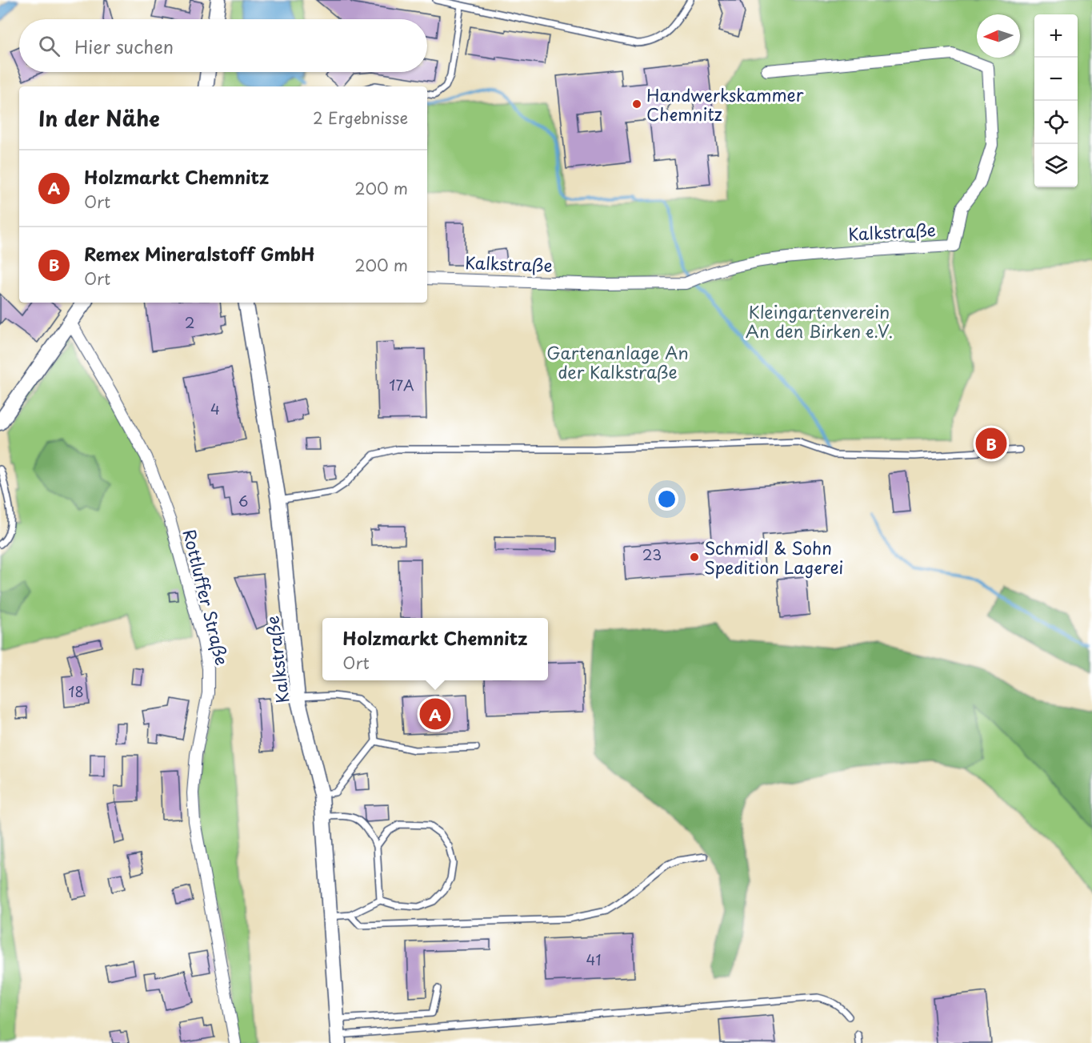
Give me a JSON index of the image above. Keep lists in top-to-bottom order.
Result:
{
  "streets": {
    "main road": ["Kalkstraße"],
    "street": ["Rottluffer Straße"]
  },
  "parks": ["Kleingartenverein An den Birken e.V.", "Gartenanlage An der Kalkstraße"],
  "places": ["Handwerkskammer Chemnitz", "Schmidl & Sohn Spedition Lagerei"],
  "house_numbers": [
    "2",
    "17A",
    "4",
    "6",
    "23",
    "18",
    "41"
  ],
  "north": "left",
  "page": {
    "map_buttons": ["+", "−"],
    "search": "Hier suchen",
    "heading": ["In der Nähe", "2 Ergebnisse"],
    "list": [
      {
        "mark": "A",
        "name": "Holzmarkt Chemnitz",
        "note": "Ort",
        "value": "200 m"
      },
      {
        "mark": "B",
        "name": "Remex Mineralstoff GmbH",
        "note": "Ort",
        "value": "200 m"
      }
    ],
    "pins": ["B", "A"],
    "popup": ["Holzmarkt Chemnitz", "Ort"]
  }
}
